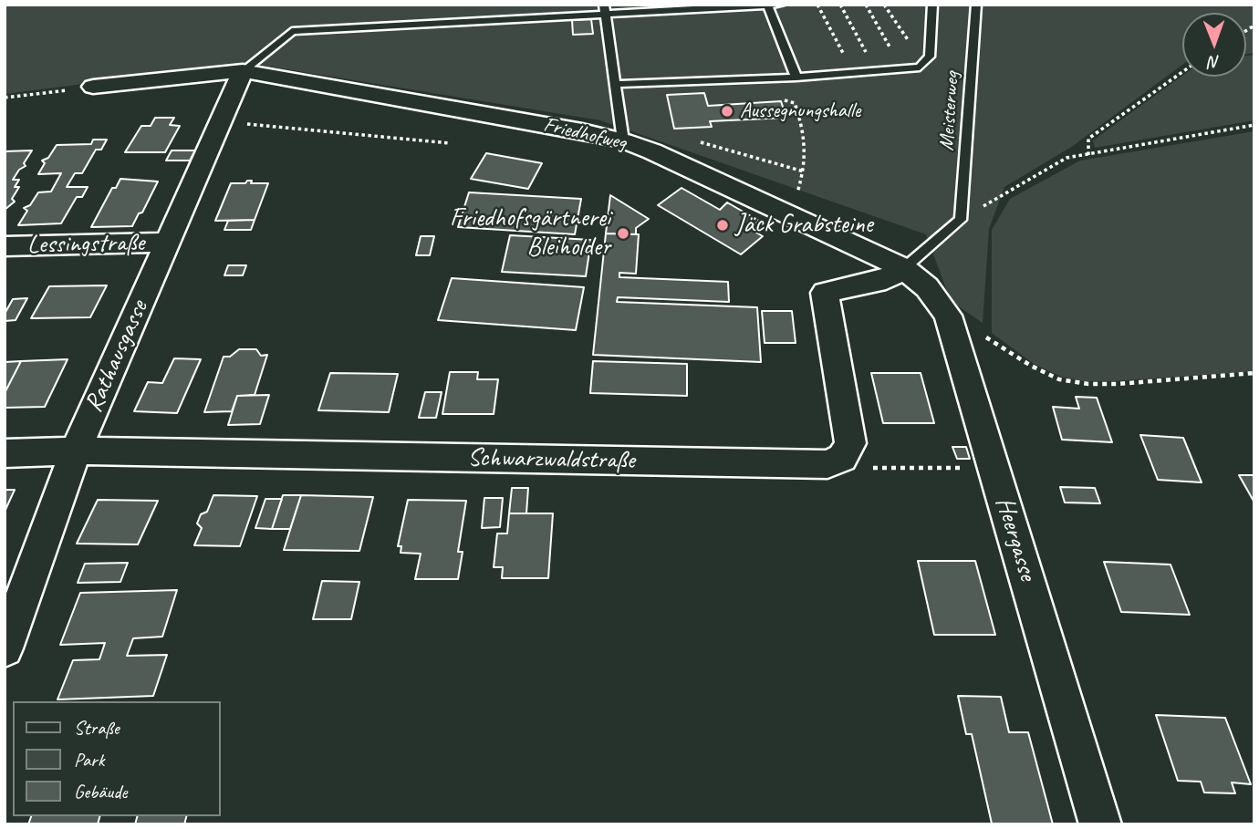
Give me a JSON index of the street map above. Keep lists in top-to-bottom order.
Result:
{
  "streets": {
    "street": [
      "Friedhofweg",
      "Lessingstraße",
      "Rathausgasse",
      "Schwarzwaldstraße",
      "Heergasse"
    ],
    "lane": ["Meisterweg"]
  },
  "crossings": [
    ["Friedhofweg", "Rathausgasse"],
    ["Friedhofweg", "Heergasse"],
    ["Lessingstraße", "Rathausgasse"],
    ["Rathausgasse", "Schwarzwaldstraße"]
  ],
  "places": ["Aussegnungshalle", "Jäck Grabsteine", "Friedhofsgärtnerei Bleiholder"],
  "legend": ["Straße", "Park", "Gebäude"],
  "north": "bottom"
}
